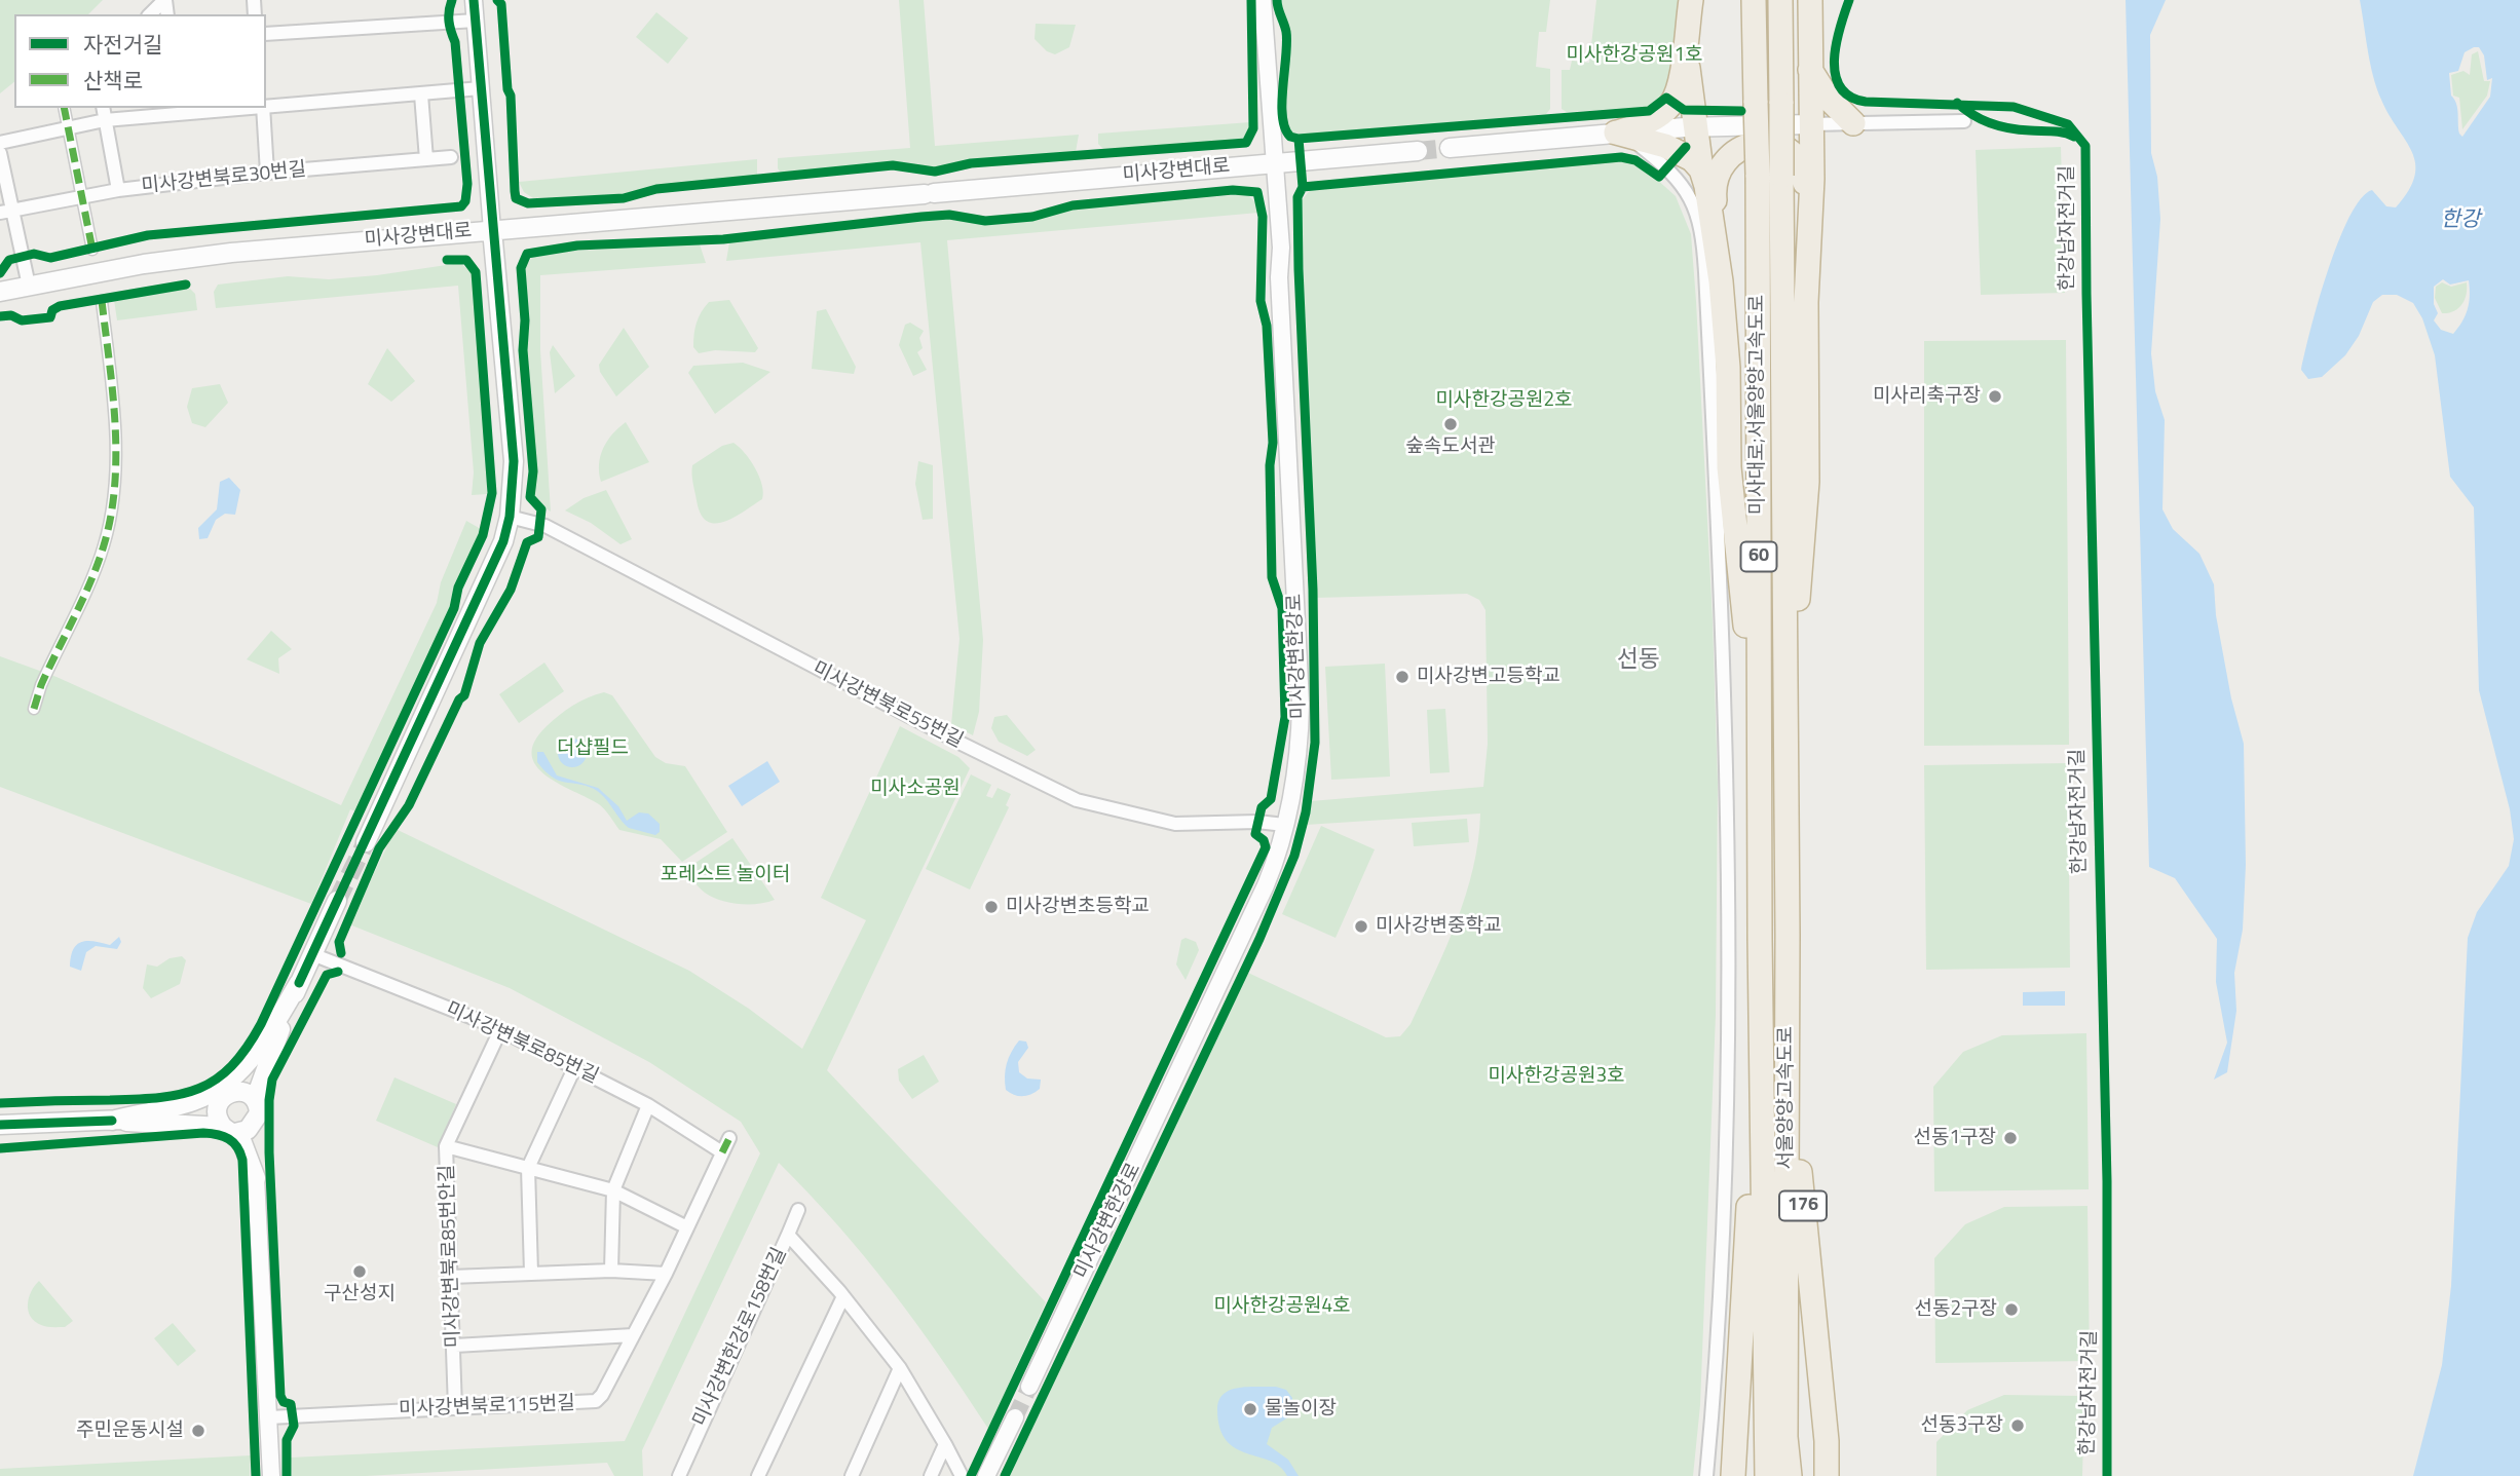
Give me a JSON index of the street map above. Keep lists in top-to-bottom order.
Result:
{
  "streets": {
    "highway": [
      "미사대로;서울양양고속도로",
      "60",
      "서울양양고속도로",
      "176"
    ],
    "main road": ["미사강변대로"],
    "street": [
      "미사강변북로30번길",
      "미사강변한강로",
      "미사강변북로55번길",
      "미사강변북로85번길",
      "미사강변북로85번안길",
      "미사강변한강로158번길",
      "미사강변북로115번길"
    ],
    "cycle path": ["한강남자전거길"]
  },
  "crossings": [
    ["미사강변대로", "미사강변한강로"],
    ["미사대로;서울양양고속도로", "서울양양고속도로"],
    ["미사대로;서울양양고속도로", "176"],
    ["미사강변한강로", "미사강변북로55번길"],
    ["미사강변북로85번길", "미사강변북로85번안길"],
    ["미사강변북로85번길", "미사강변북로115번길"],
    ["서울양양고속도로", "176"],
    ["미사강변북로85번안길", "미사강변북로115번길"]
  ],
  "districts": ["선동"],
  "water": ["한강"],
  "parks": [
    "미사한강공원1호",
    "미사한강공원2호",
    "더샵필드",
    "미사소공원",
    "포레스트 놀이터",
    "미사한강공원3호",
    "미사한강공원4호"
  ],
  "places": [
    "미사리축구장",
    "숲속도서관",
    "미사강변고등학교",
    "미사강변초등학교",
    "미사강변중학교",
    "선동1구장",
    "구산성지",
    "선동2구장",
    "물놀이장",
    "선동3구장",
    "주민운동시설"
  ],
  "legend": ["자전거길", "산책로"]
}
